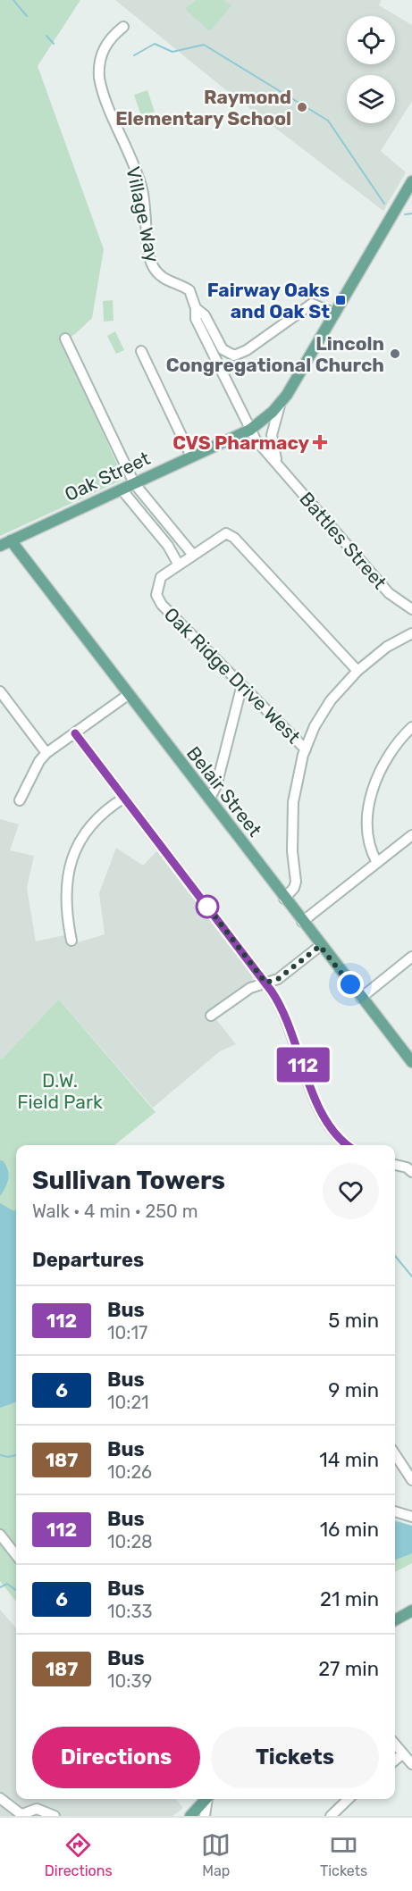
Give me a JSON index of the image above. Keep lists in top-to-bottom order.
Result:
{
  "streets": {
    "main road": ["Oak Street", "Belair Street"],
    "street": ["Village Way", "Battles Street", "Oak Ridge Drive West"]
  },
  "crossings": [
    ["Village Way", "Oak Street"],
    ["Village Way", "Battles Street"],
    ["Oak Street", "Battles Street"],
    ["Oak Street", "Belair Street"]
  ],
  "parks": ["D.W. Field Park"],
  "places": {
    "other": ["Raymond Elementary School", "Lincoln Congregational Church"],
    "transit": ["Fairway Oaks and Oak St"],
    "health": ["CVS Pharmacy"]
  },
  "lines": ["bus line 112"],
  "page": {
    "on_map": "112",
    "heading": [
      ["Sullivan Towers", "Walk · 4 min · 250 m"],
      "Departures"
    ],
    "list": [
      {
        "mark": "112",
        "name": "Bus",
        "note": "10:17",
        "value": "5 min"
      },
      {
        "mark": "6",
        "name": "Bus",
        "note": "10:21",
        "value": "9 min"
      },
      {
        "mark": "187",
        "name": "Bus",
        "note": "10:26",
        "value": "14 min"
      },
      {
        "mark": "112",
        "name": "Bus",
        "note": "10:28",
        "value": "16 min"
      },
      {
        "mark": "6",
        "name": "Bus",
        "note": "10:33",
        "value": "21 min"
      },
      {
        "mark": "187",
        "name": "Bus",
        "note": "10:39",
        "value": "27 min"
      }
    ],
    "buttons": ["Directions", "Tickets"],
    "tabs": ["Directions", "Map", "Tickets"]
  }
}
